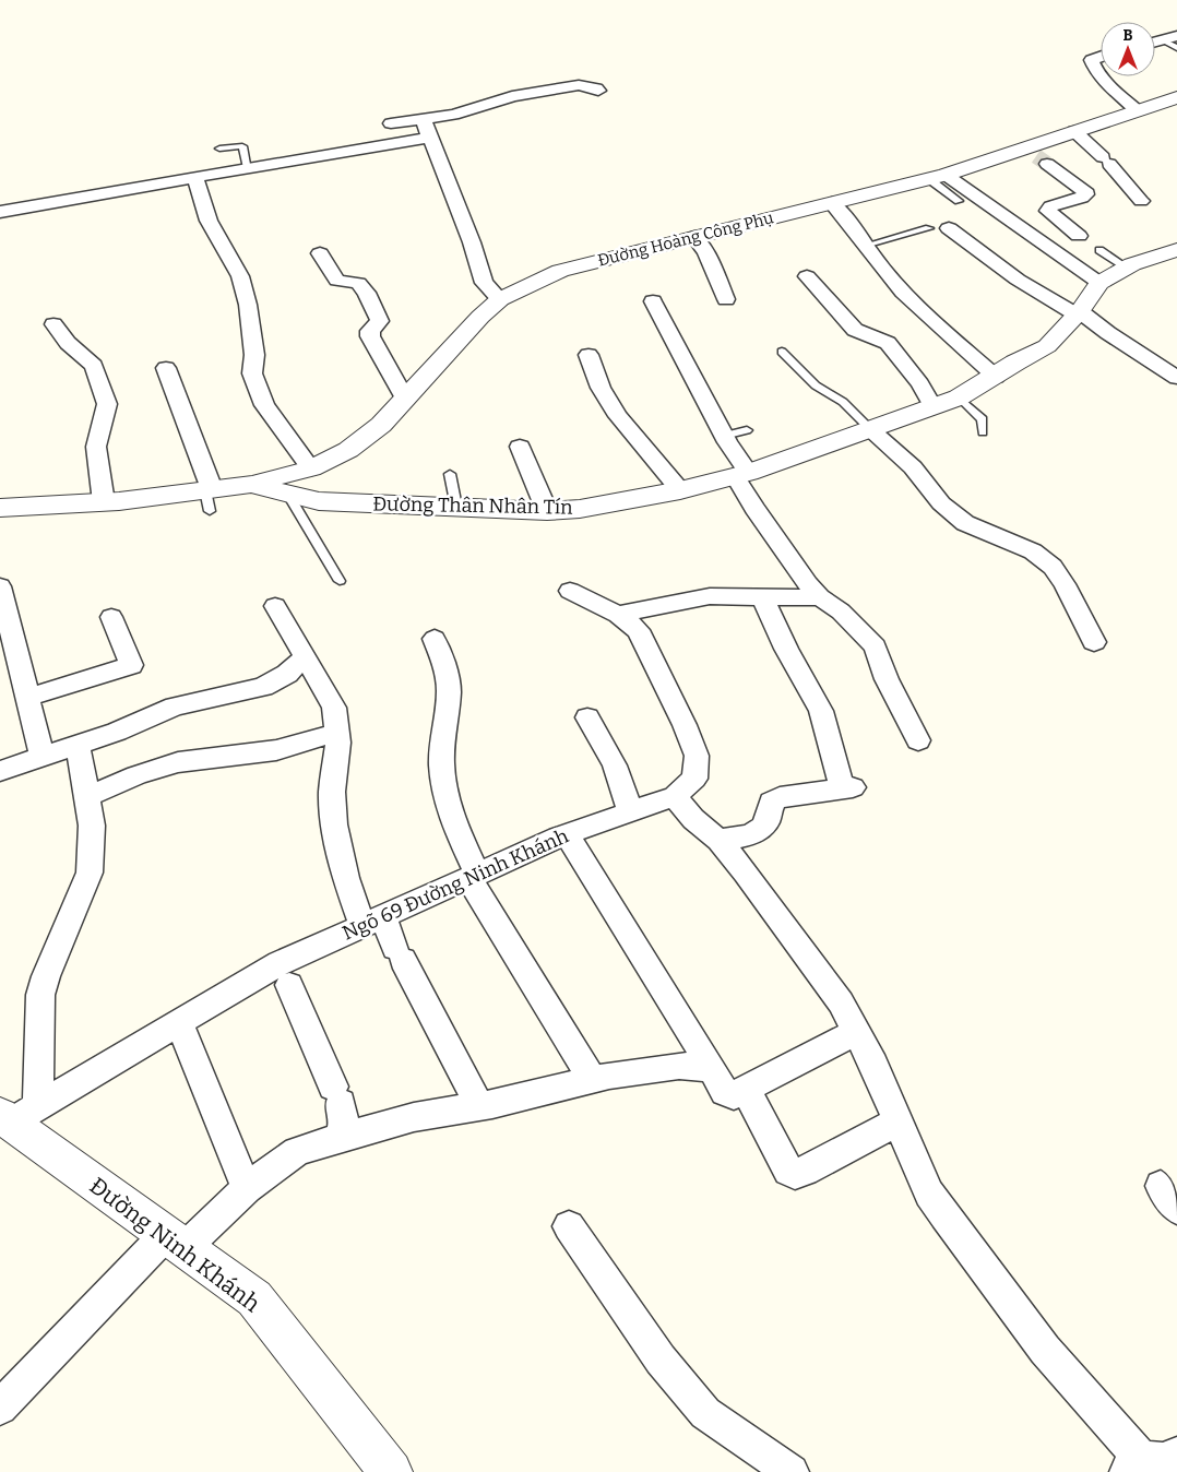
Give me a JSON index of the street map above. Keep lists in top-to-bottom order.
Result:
{
  "streets": {
    "street": [
      "Đường Hoàng Công Phụ",
      "Đường Thân Nhân Tín",
      "Ngõ 69 Đường Ninh Khánh",
      "Đường Ninh Khánh"
    ]
  },
  "crossings": [
    ["Đường Hoàng Công Phụ", "Đường Thân Nhân Tín"],
    ["Ngõ 69 Đường Ninh Khánh", "Đường Ninh Khánh"]
  ],
  "north": "top"
}
